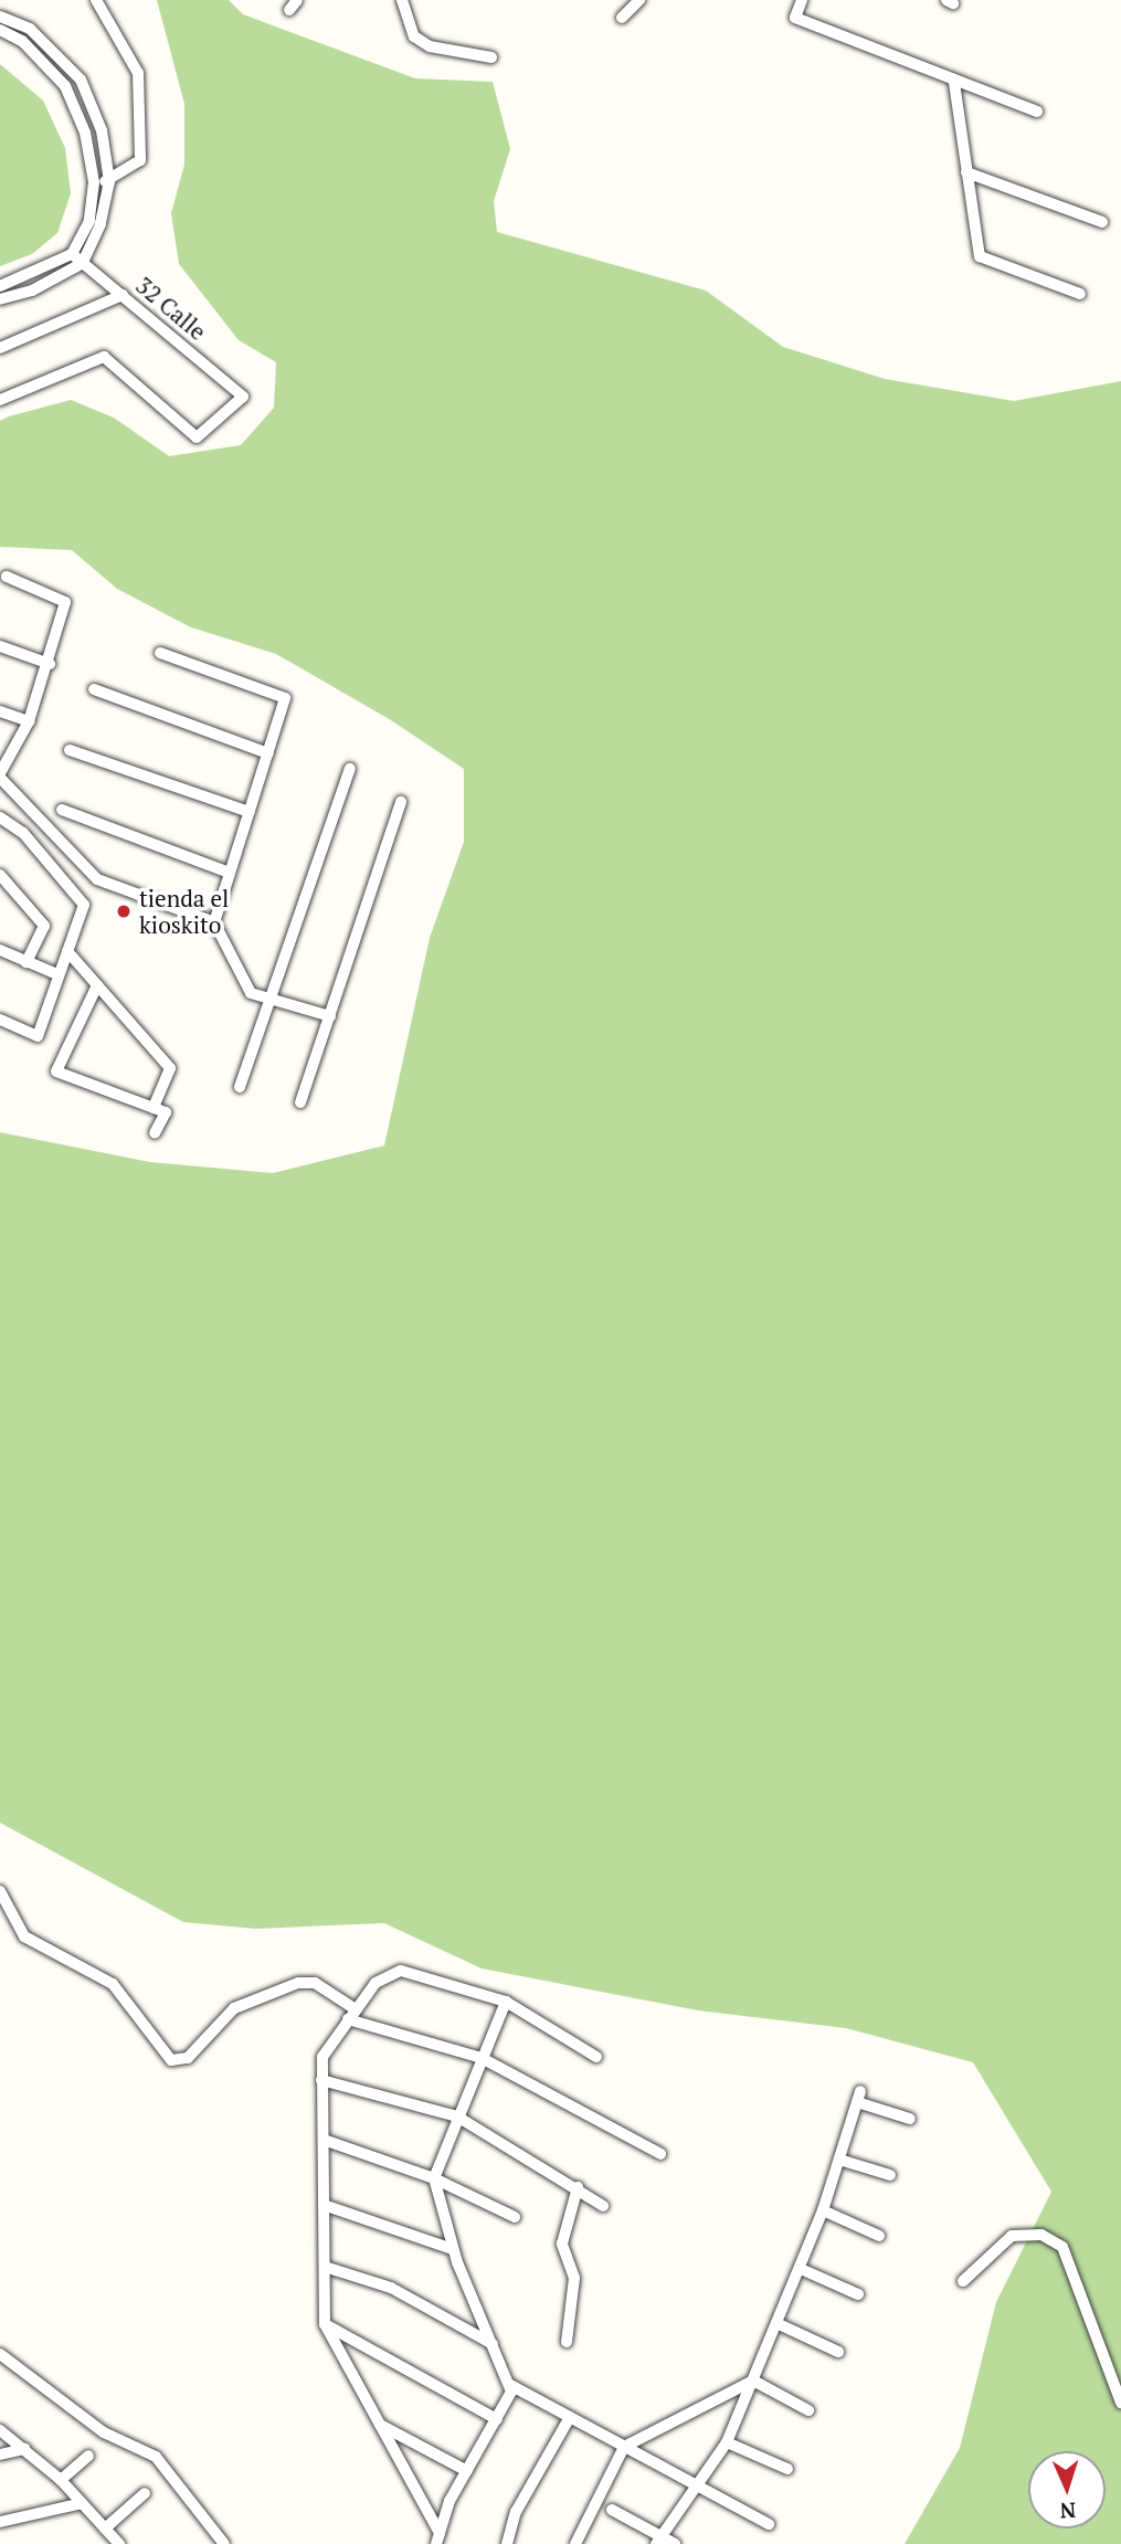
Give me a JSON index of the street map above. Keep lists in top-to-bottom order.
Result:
{
  "streets": {
    "street": ["32 Calle"]
  },
  "places": ["tienda el kioskito"],
  "north": "bottom"
}
